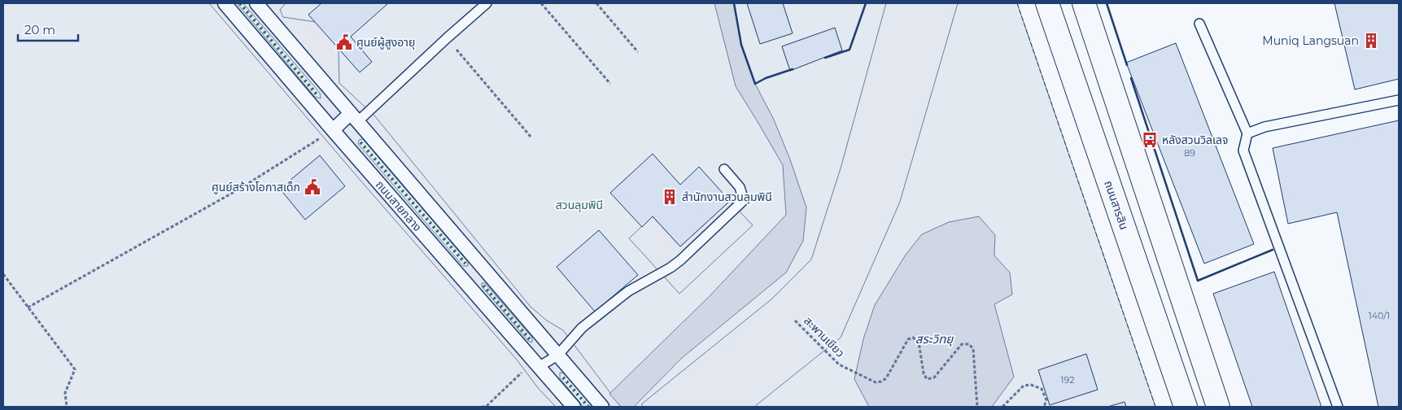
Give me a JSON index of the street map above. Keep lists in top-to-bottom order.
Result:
{
  "streets": {
    "street": ["ถนนสารสิน", "ถนนสายกลาง"],
    "path": ["สะพานเขียว"]
  },
  "water": ["สระวิทยุ"],
  "parks": ["สวนลุมพินี"],
  "places": {
    "building": ["Muniq Langsuan", "สำนักงานสวนลุมพินี"],
    "public building": ["ศูนย์ผู้สูงอายุ", "ศูนย์สร้างโอกาสเด็ก"],
    "bus stop": ["หลังสวนวิลเลจ"]
  },
  "house_numbers": ["89", "140/1", "192"],
  "scale_bar": "20 m"
}
